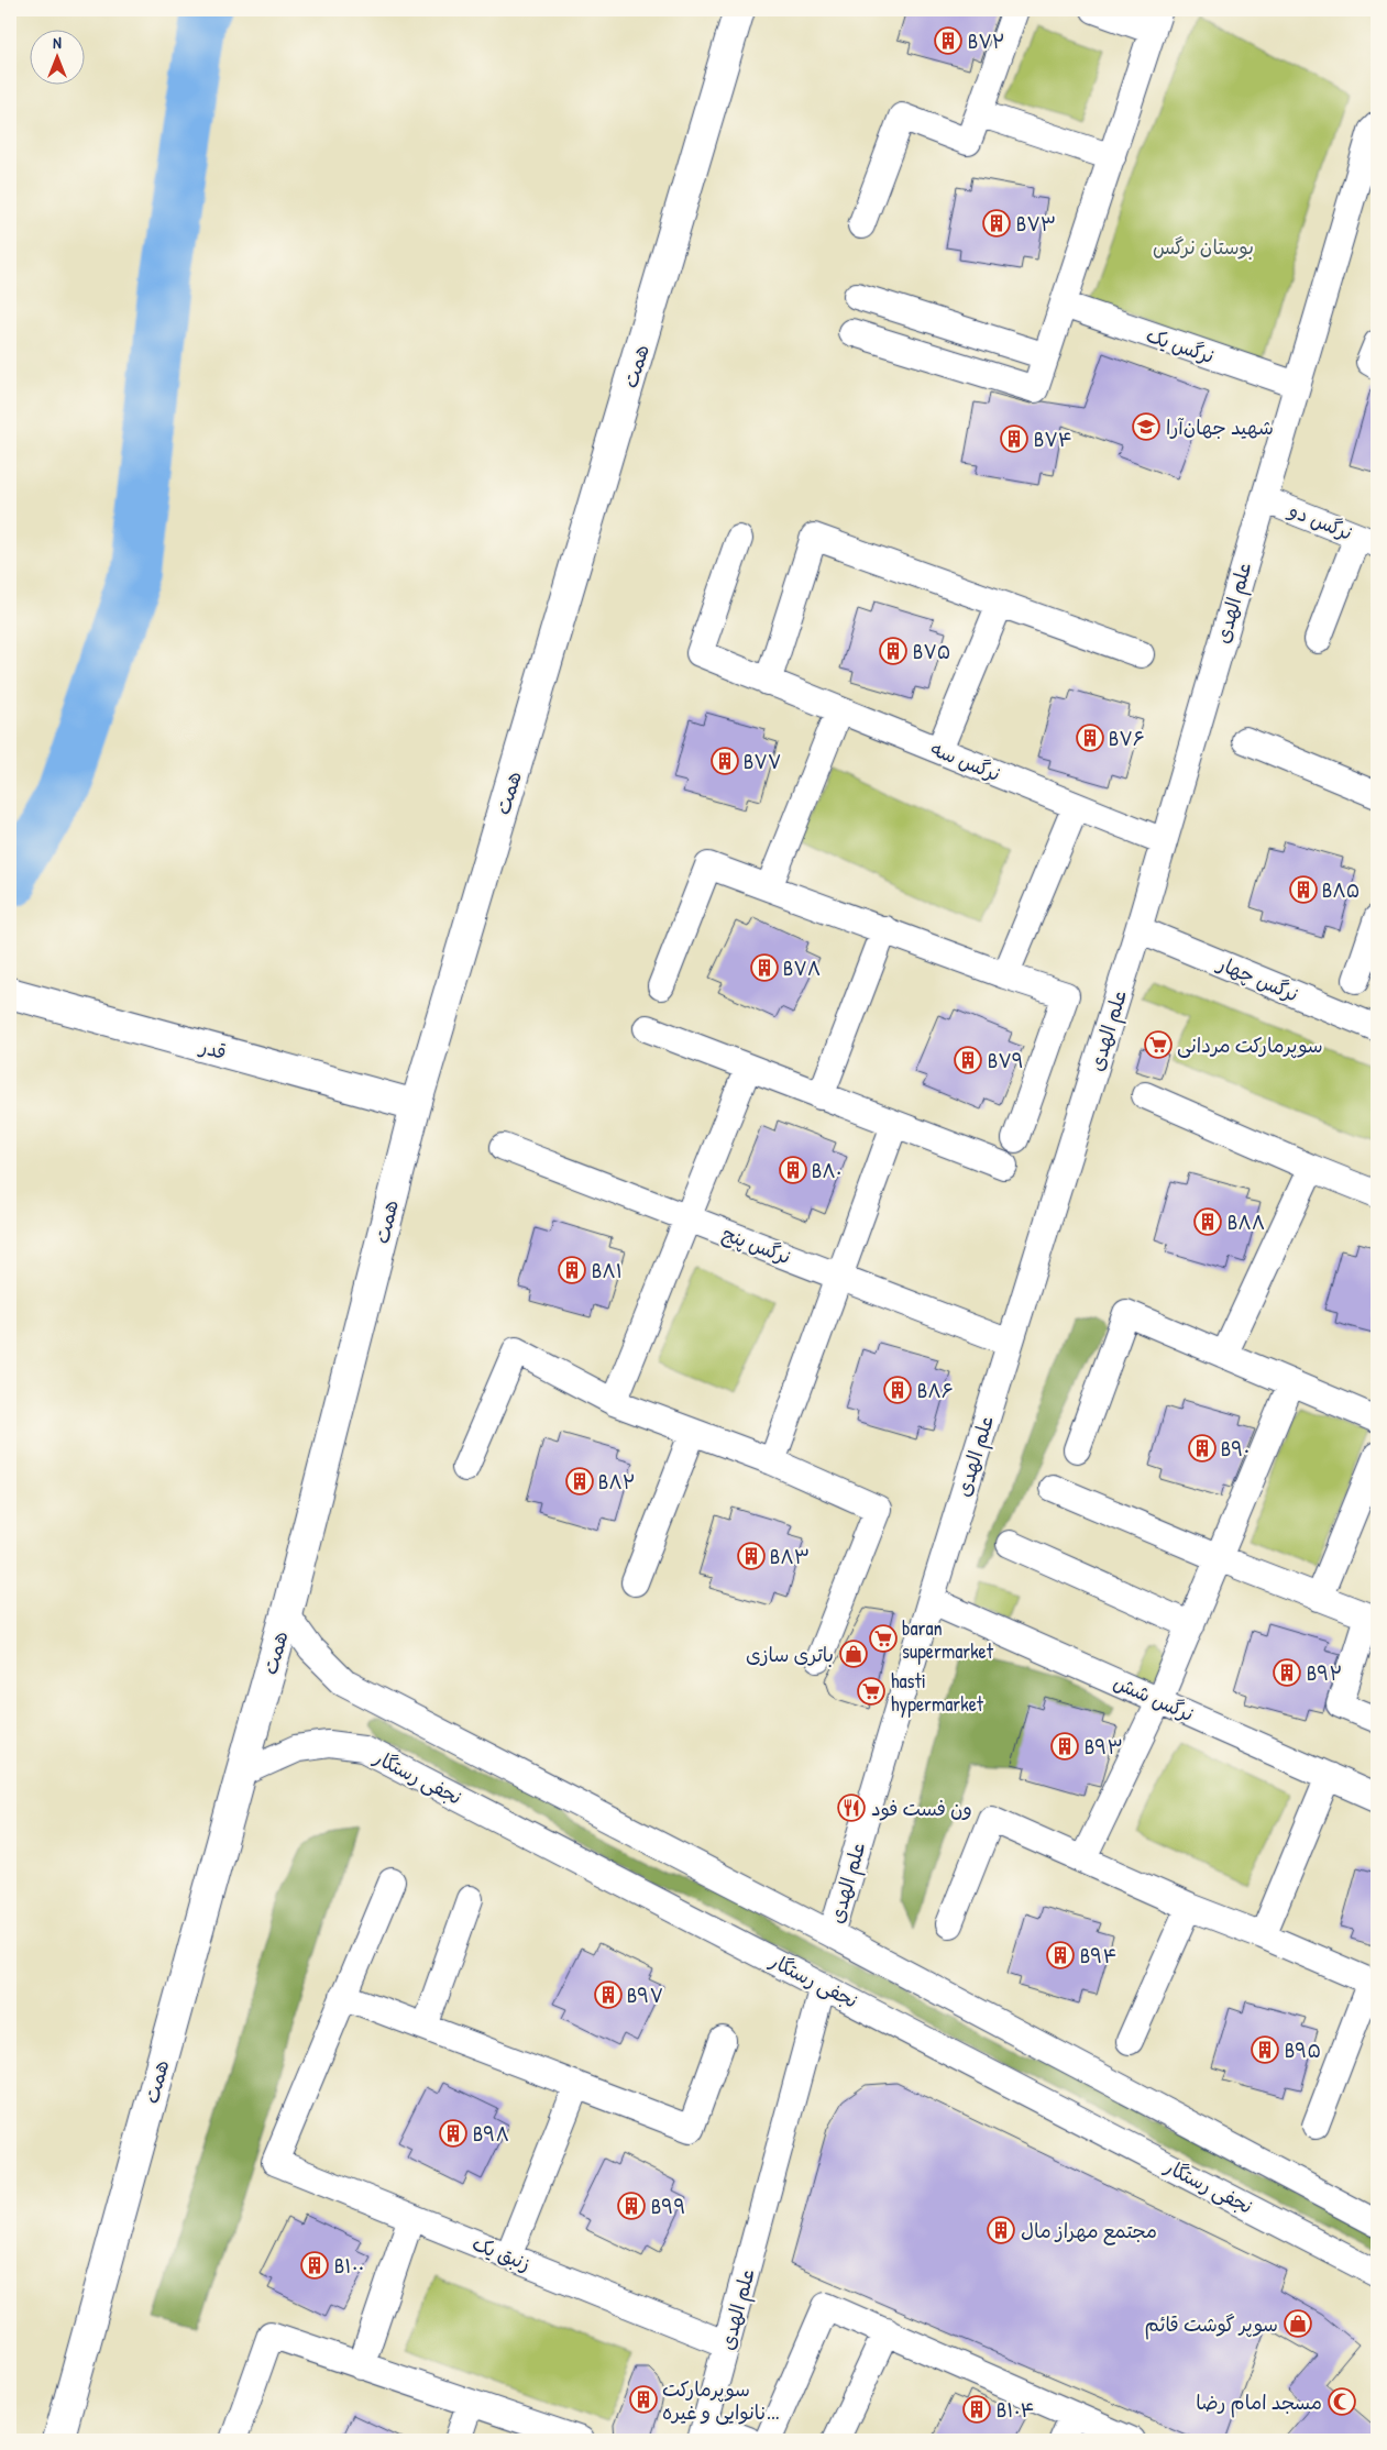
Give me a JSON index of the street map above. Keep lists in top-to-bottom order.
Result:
{
  "streets": {
    "street": [
      "نرگس یک",
      "همت",
      "نرگس دو",
      "علم الهدی",
      "نرگس سه",
      "نرگس چهار",
      "قدر",
      "نرگس پنج",
      "نرگس شش",
      "نجفی رستگار",
      "زنبق یک"
    ]
  },
  "crossings": [
    ["نرگس یک", "علم الهدی"],
    ["همت", "قدر"],
    ["همت", "نجفی رستگار"],
    ["نرگس دو", "علم الهدی"],
    ["علم الهدی", "نرگس سه"],
    ["علم الهدی", "نرگس چهار"],
    ["علم الهدی", "نرگس پنج"],
    ["علم الهدی", "نرگس شش"],
    ["علم الهدی", "نجفی رستگار"],
    ["علم الهدی", "زنبق یک"]
  ],
  "parks": ["بوستان نرگس"],
  "places": {
    "building": [
      "B۷۲",
      "B۷۳",
      "B۷۴",
      "B۷۵",
      "B۷۶",
      "B۷۷",
      "B۸۵",
      "B۷۸",
      "B۷۹",
      "B۸۰",
      "B۸۸",
      "B۸۱",
      "B۸۶",
      "B۹۰",
      "B۸۲",
      "B۸۳",
      "B۹۲",
      "B۹۳",
      "B۹۴",
      "B۹۷",
      "B۹۵",
      "B۹۸",
      "B۹۹",
      "مجتمع مهراز مال",
      "B۱۰۰",
      "سوپرمارکت نانوایی و غیره...",
      "B۱۰۴"
    ],
    "school or university": ["شهید جهان‌آرا"],
    "supermarket": ["سوپرمارکت مردانی", "baran supermarket", "hasti hypermarket"],
    "shop": ["باتری سازی", "سوپر گوشت قائم"],
    "restaurant": ["ون فست فود"],
    "mosque": ["مسجد امام رضا"]
  },
  "north": "top"
}
